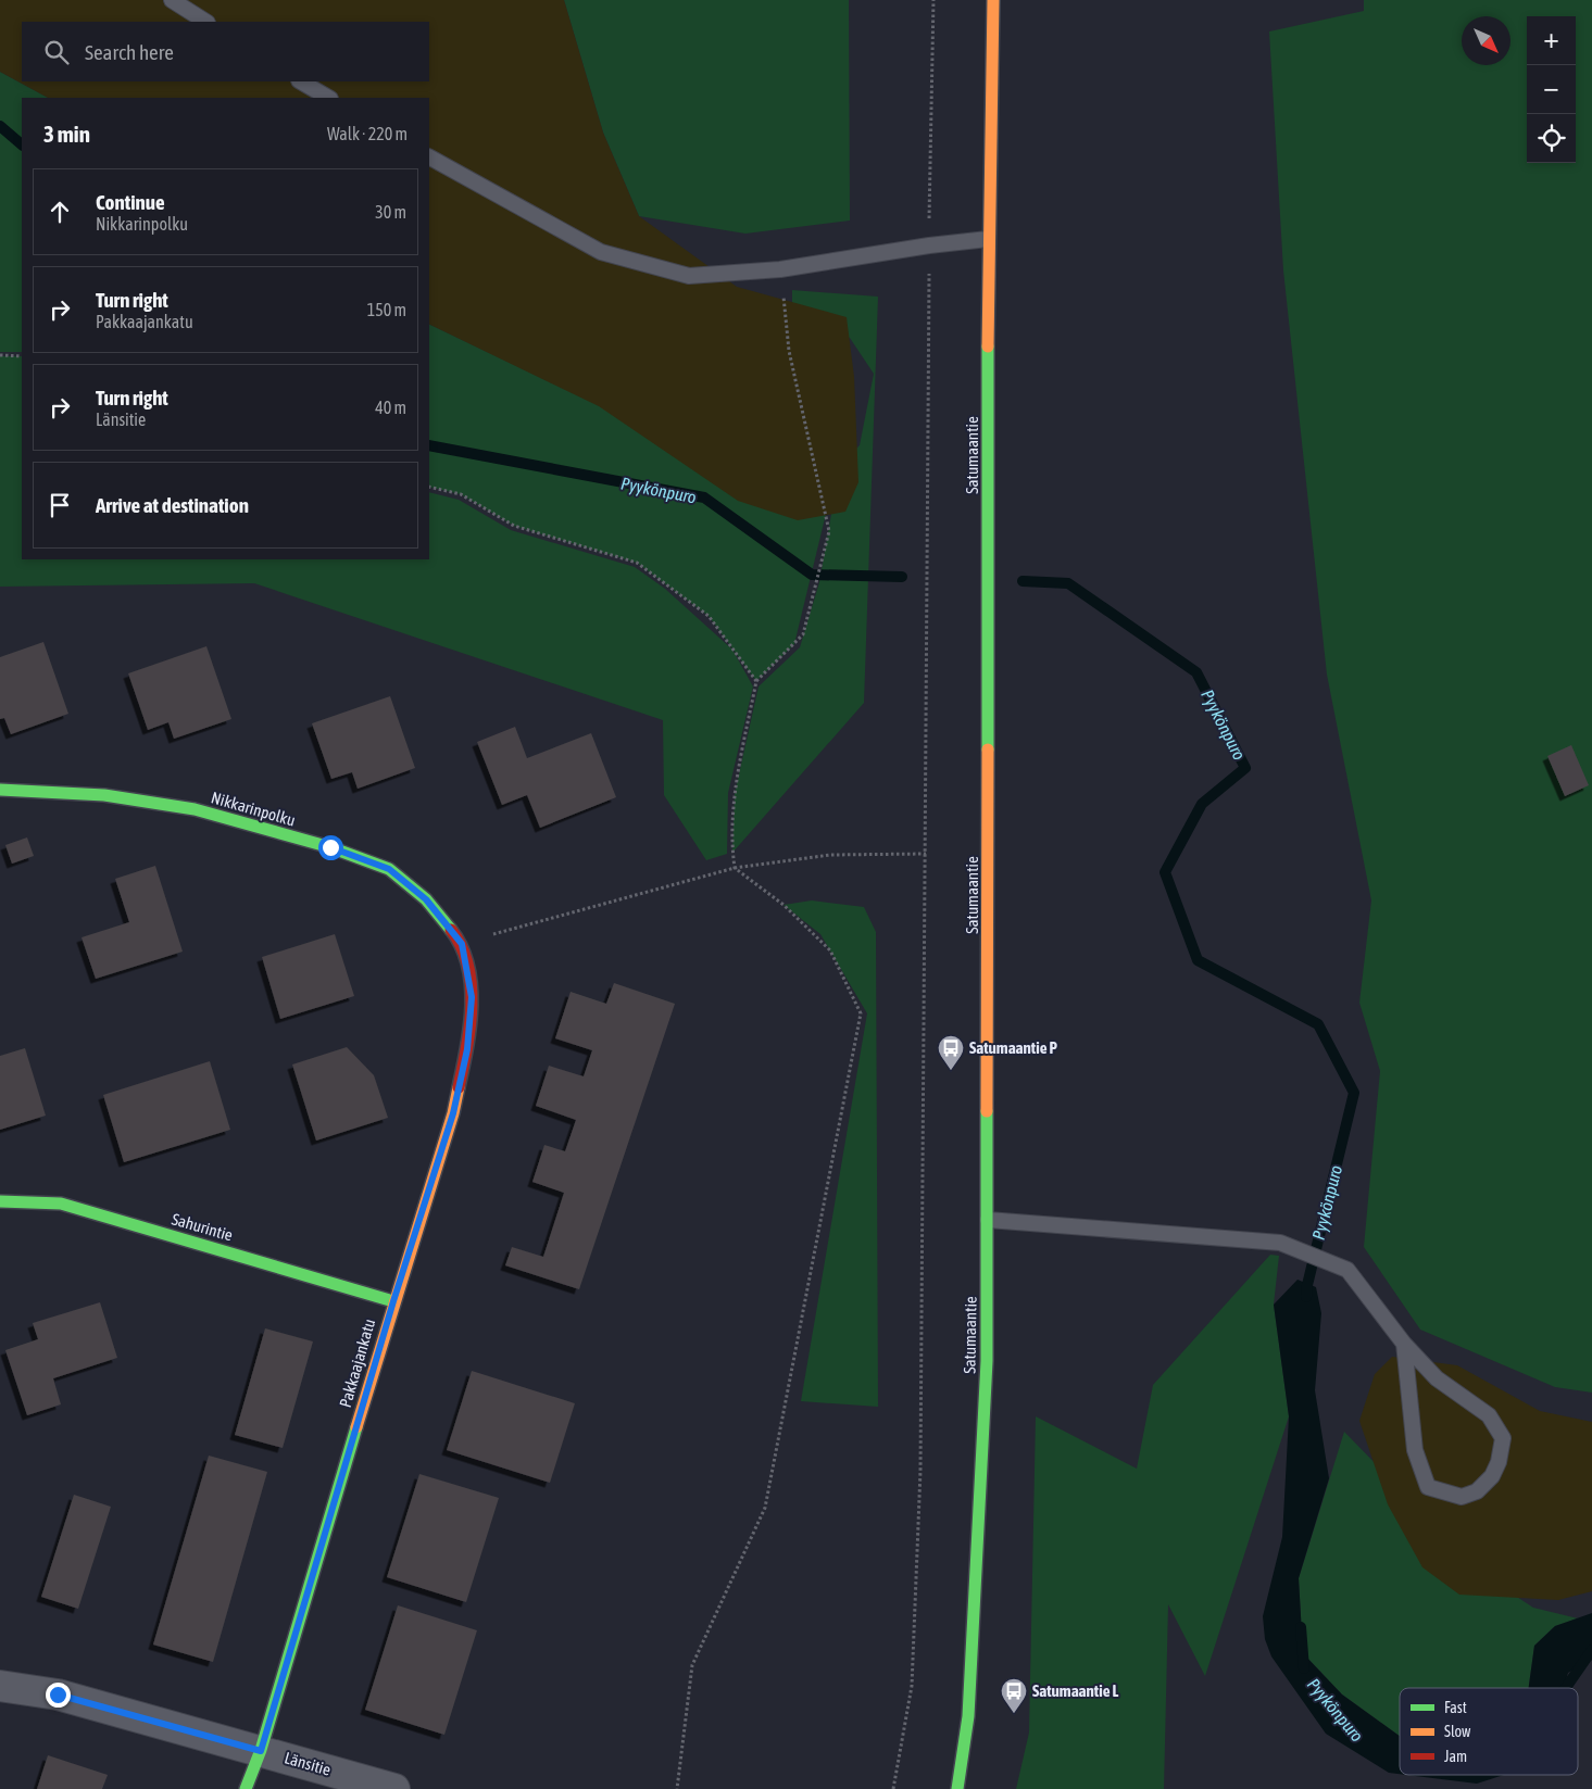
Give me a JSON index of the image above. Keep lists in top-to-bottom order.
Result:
{
  "streets": {
    "street": [
      "Satumaantie",
      "Nikkarinpolku",
      "Sahurintie",
      "Pakkaajankatu",
      "Länsitie"
    ]
  },
  "crossings": [
    ["Nikkarinpolku", "Pakkaajankatu"],
    ["Sahurintie", "Pakkaajankatu"],
    ["Pakkaajankatu", "Länsitie"]
  ],
  "water": ["Pyykönpuro"],
  "places": {
    "bus stop": ["Satumaantie P", "Satumaantie L"]
  },
  "legend": ["Fast", "Slow", "Jam"],
  "north": "bottom right",
  "page": {
    "map_buttons": ["+", "−"],
    "search": "Search here",
    "heading": ["3 min", "Walk · 220 m"],
    "list": [
      ["Continue", "Nikkarinpolku", "30 m"],
      ["Turn right", "Pakkaajankatu", "150 m"],
      ["Turn right", "Länsitie", "40 m"],
      "Arrive at destination"
    ]
  }
}
